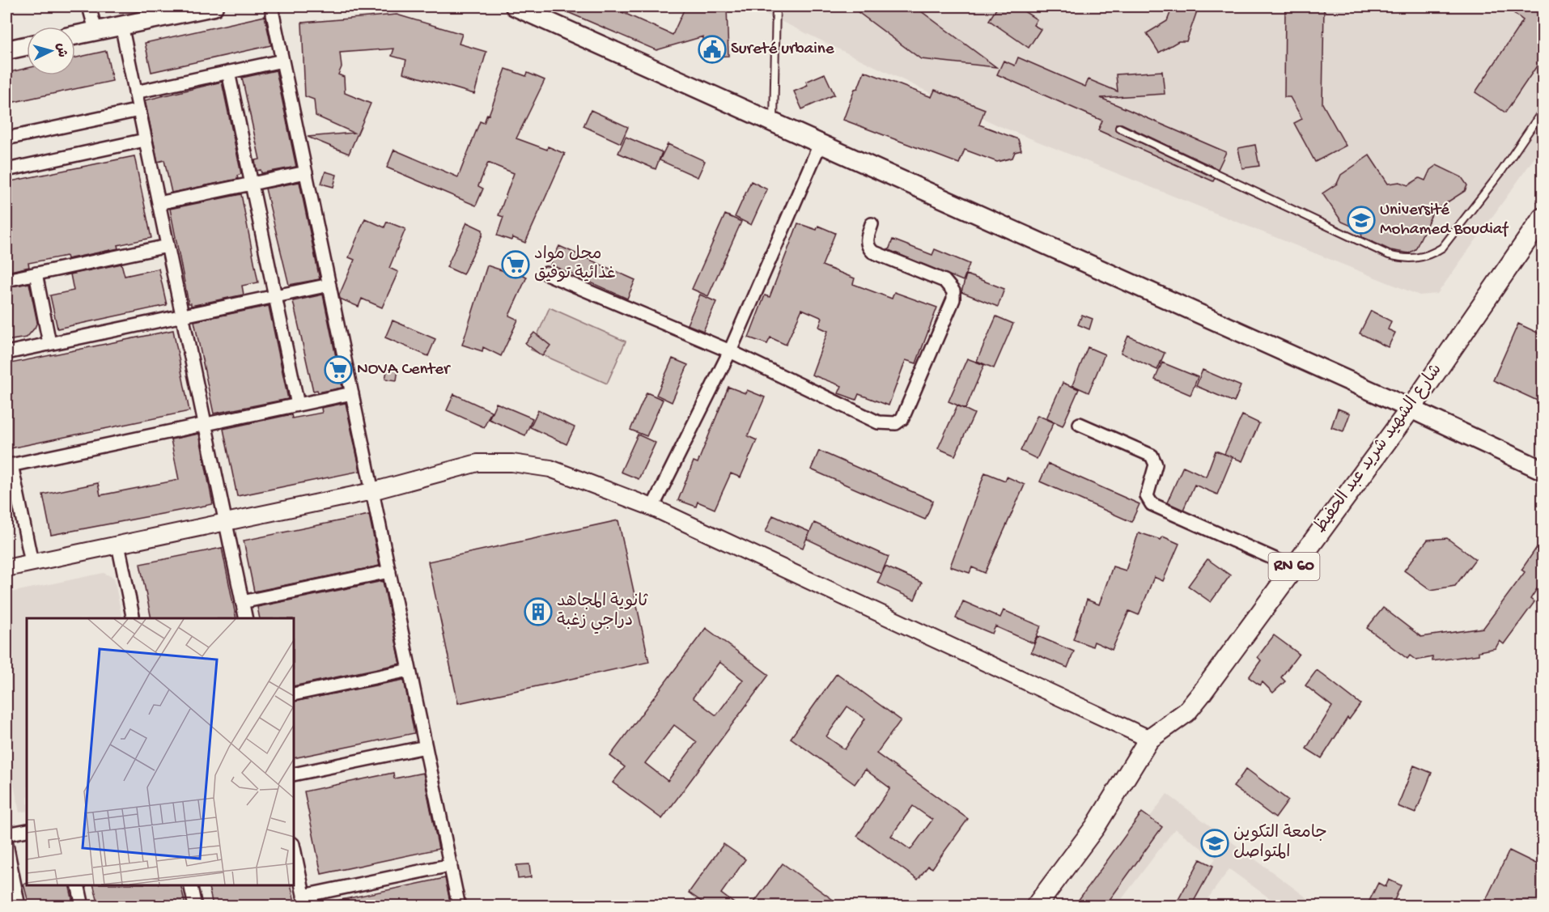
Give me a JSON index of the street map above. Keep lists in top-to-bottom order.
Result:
{
  "streets": {
    "main road": ["شارع الشهيد شريد عبد الحفيظ", "RN 60"]
  },
  "places": {
    "public building": ["Sureté urbaine"],
    "school or university": ["Université Mohamed Boudiaf", "جامعة التكوين المتواصل"],
    "supermarket": ["محل مواد غذائية توفيق", "NOVA Center"],
    "building": ["ثانوية المجاهد دراجي زغبة"]
  },
  "north": "right"
}
